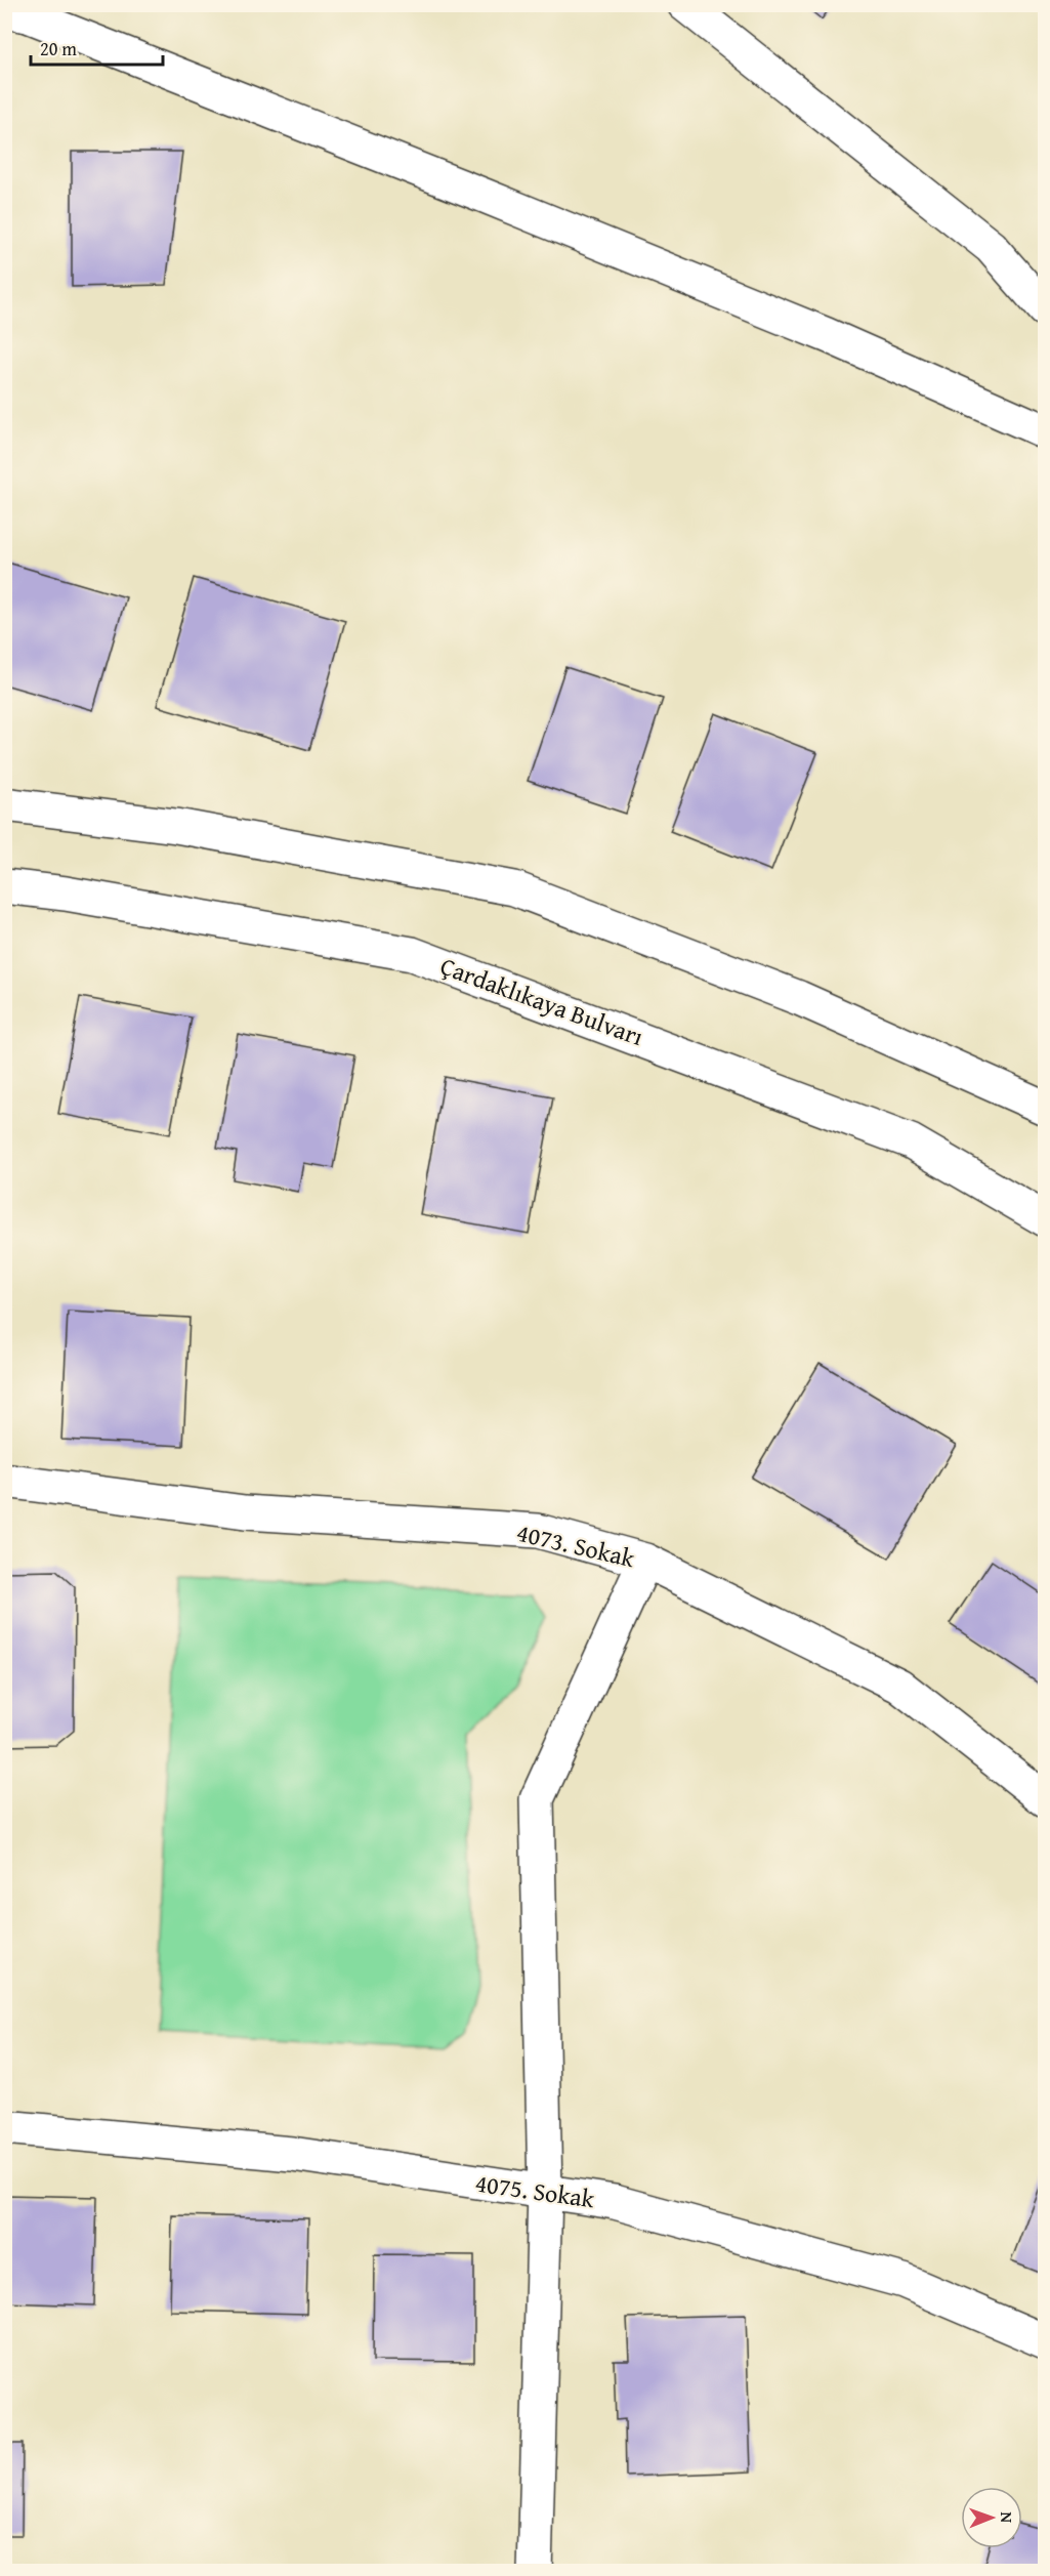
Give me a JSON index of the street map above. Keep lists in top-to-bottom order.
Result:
{
  "streets": {
    "street": ["Çardaklıkaya Bulvarı", "4073. Sokak", "4075. Sokak"]
  },
  "scale_bar": "20 m",
  "north": "right"
}
